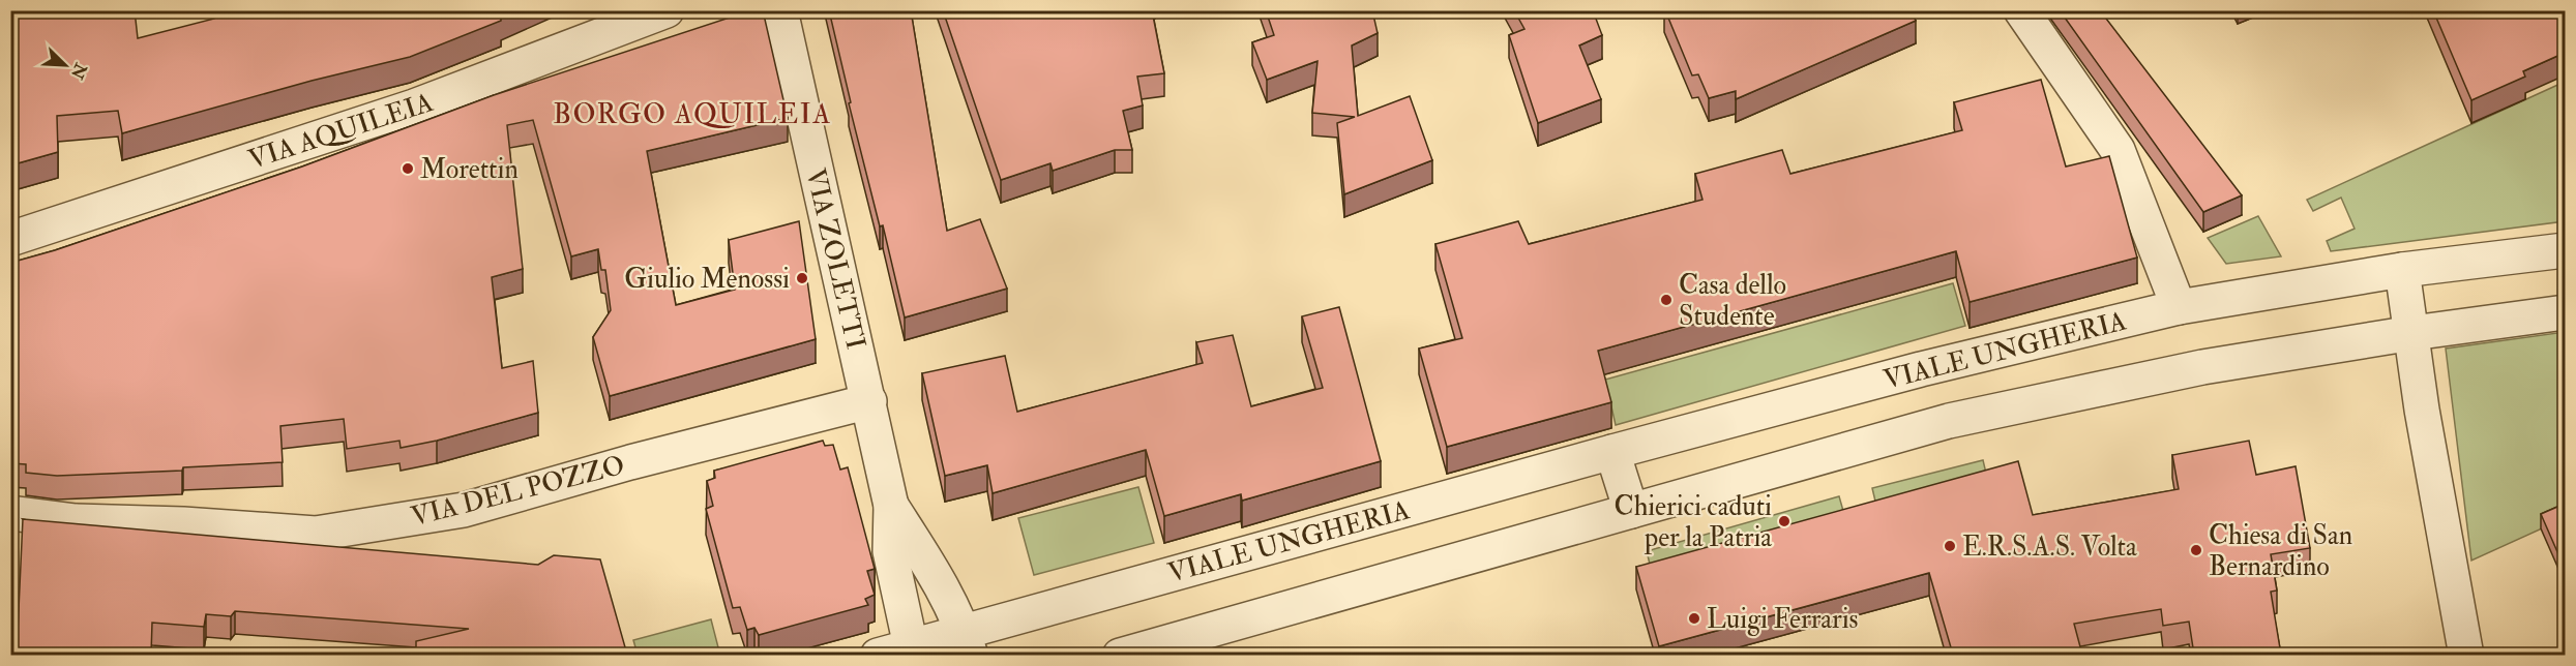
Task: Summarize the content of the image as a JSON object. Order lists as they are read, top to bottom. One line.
{"streets":{"street":["VIA AQUILEIA","VIA ZOLETTI","VIALE UNGHERIA","VIA DEL POZZO"]},"crossings":[["VIA ZOLETTI","VIALE UNGHERIA"],["VIA ZOLETTI","VIA DEL POZZO"]],"districts":["BORGO AQUILEIA"],"places":["Morettin","Giulio Menossi","Casa dello Studente","Chierici caduti per la Patria","E.R.S.A.S. Volta","Chiesa di San Bernardino","Luigi Ferraris"],"north":"bottom right"}
